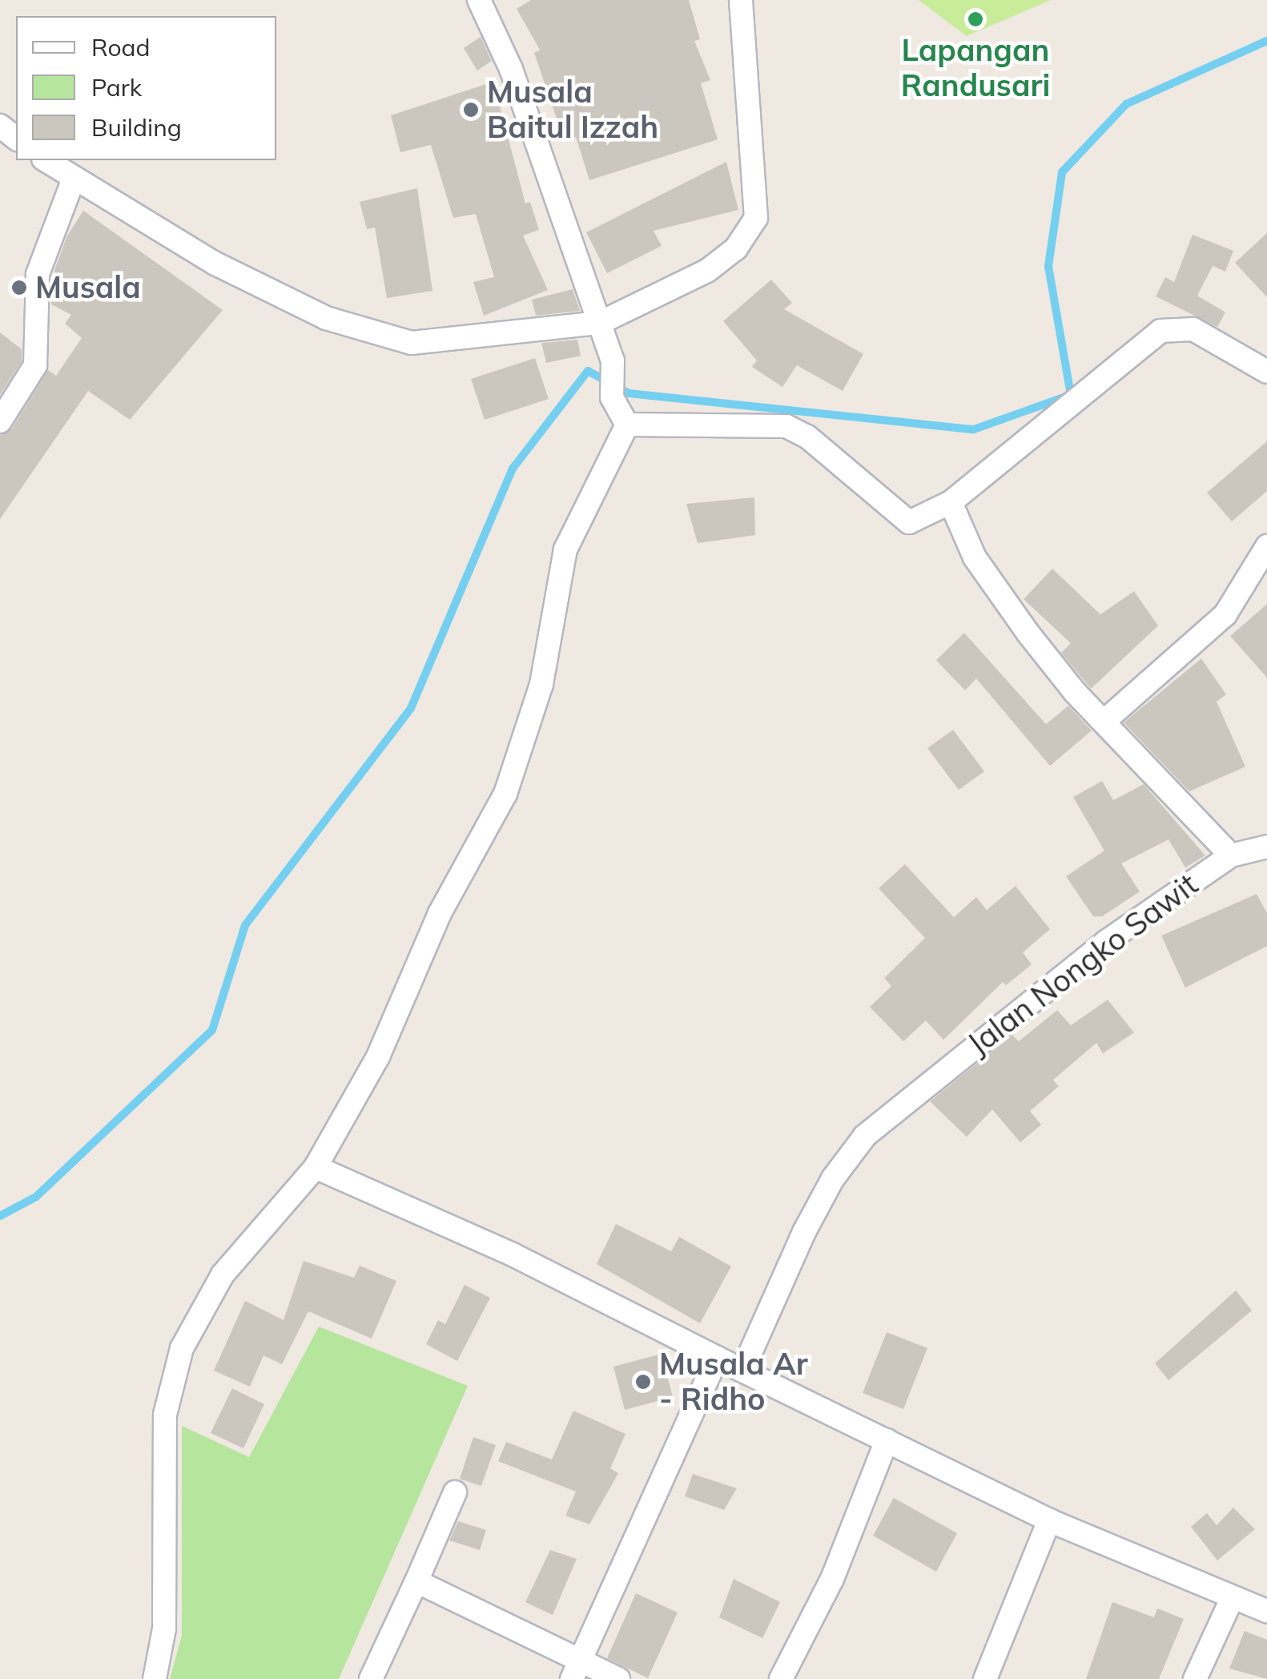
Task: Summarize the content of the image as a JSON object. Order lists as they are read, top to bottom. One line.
{"streets":{"street":["Jalan Nongko Sawit"]},"places":["Lapangan Randusari","Musala Baitul Izzah","Musala","Musala Ar - Ridho"],"legend":["Road","Park","Building"]}
